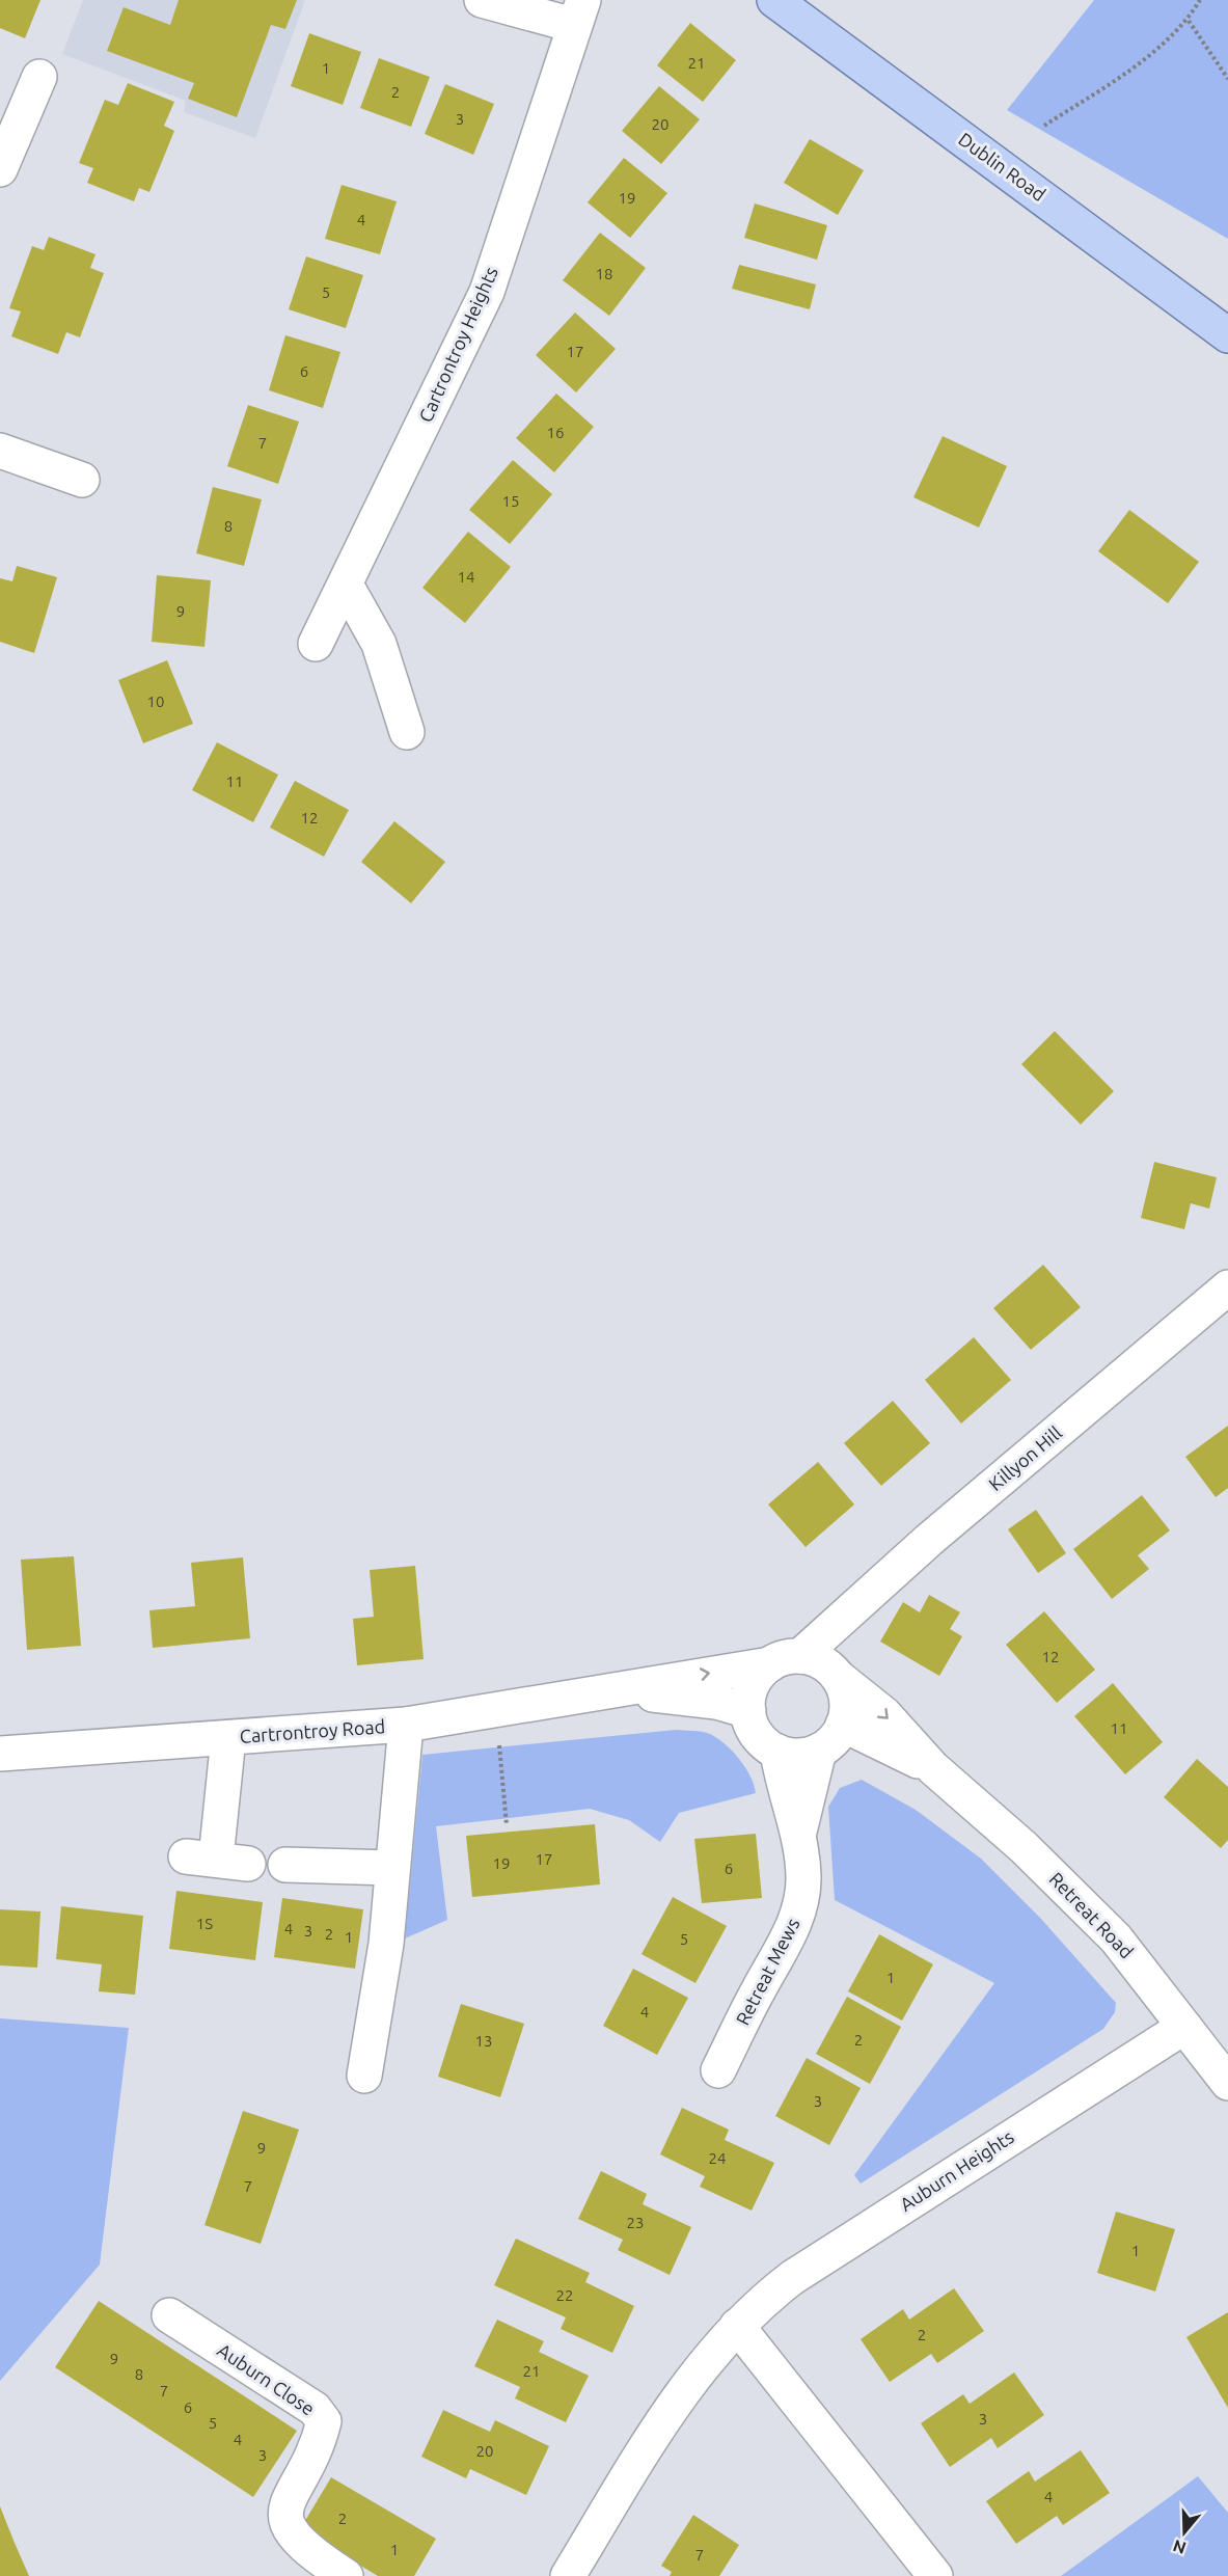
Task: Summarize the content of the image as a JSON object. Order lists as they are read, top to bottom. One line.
{"streets":{"main road":["Dublin Road"],"street":["Cartrontroy Heights","Killyon Hill","Cartrontroy Road","Retreat Road","Retreat Mews","Auburn Heights","Auburn Close"]},"crossings":[["Killyon Hill","Cartrontroy Road"],["Killyon Hill","Retreat Road"],["Killyon Hill","Retreat Mews"],["Cartrontroy Road","Retreat Road"],["Cartrontroy Road","Retreat Mews"],["Retreat Road","Retreat Mews"],["Retreat Road","Auburn Heights"]],"house_numbers":["21","1","2","3","20","19","4","18","5","17","6","16","7","15","8","14","9","10","11","12","12","11","17","19","6","1S","4","3","2","1","5","1","4","2","13","3","9","24","7","23","1","22","2","9","21","8","7","6","3","5","4","20","3","4","2","1","7"],"north":"bottom"}
